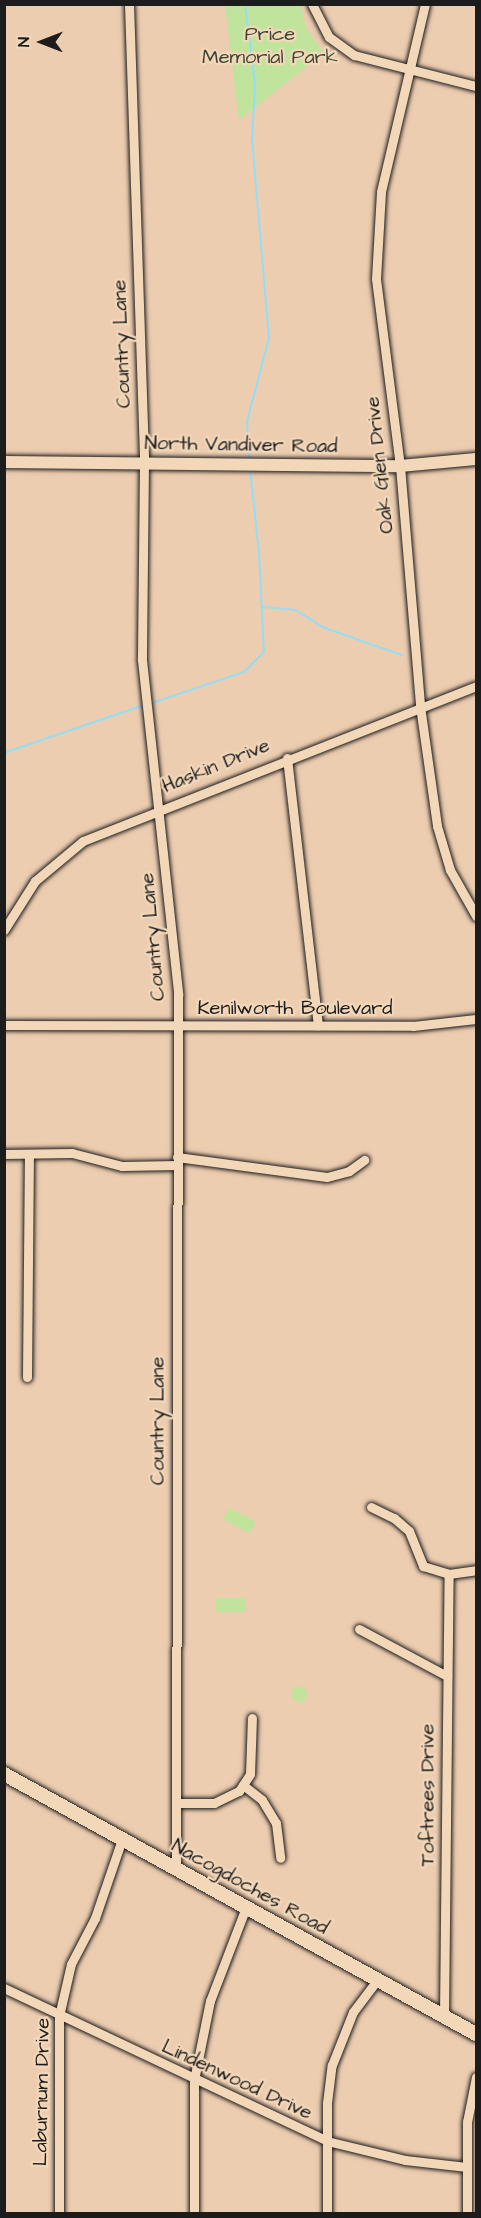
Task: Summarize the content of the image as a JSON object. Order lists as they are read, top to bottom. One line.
{"streets":{"main road":["Nacogdoches Road"],"street":["Country Lane","North Vandiver Road","Oak Glen Drive","Haskin Drive","Kenilworth Boulevard","Toftrees Drive","Lindenwood Drive","Laburnum Drive"]},"crossings":[["Country Lane","North Vandiver Road"],["Country Lane","Haskin Drive"],["Country Lane","Kenilworth Boulevard"],["Country Lane","Nacogdoches Road"],["North Vandiver Road","Oak Glen Drive"],["Oak Glen Drive","Haskin Drive"],["Toftrees Drive","Nacogdoches Road"],["Nacogdoches Road","Laburnum Drive"],["Lindenwood Drive","Laburnum Drive"]],"parks":["Price Memorial Park"],"north":"left"}
